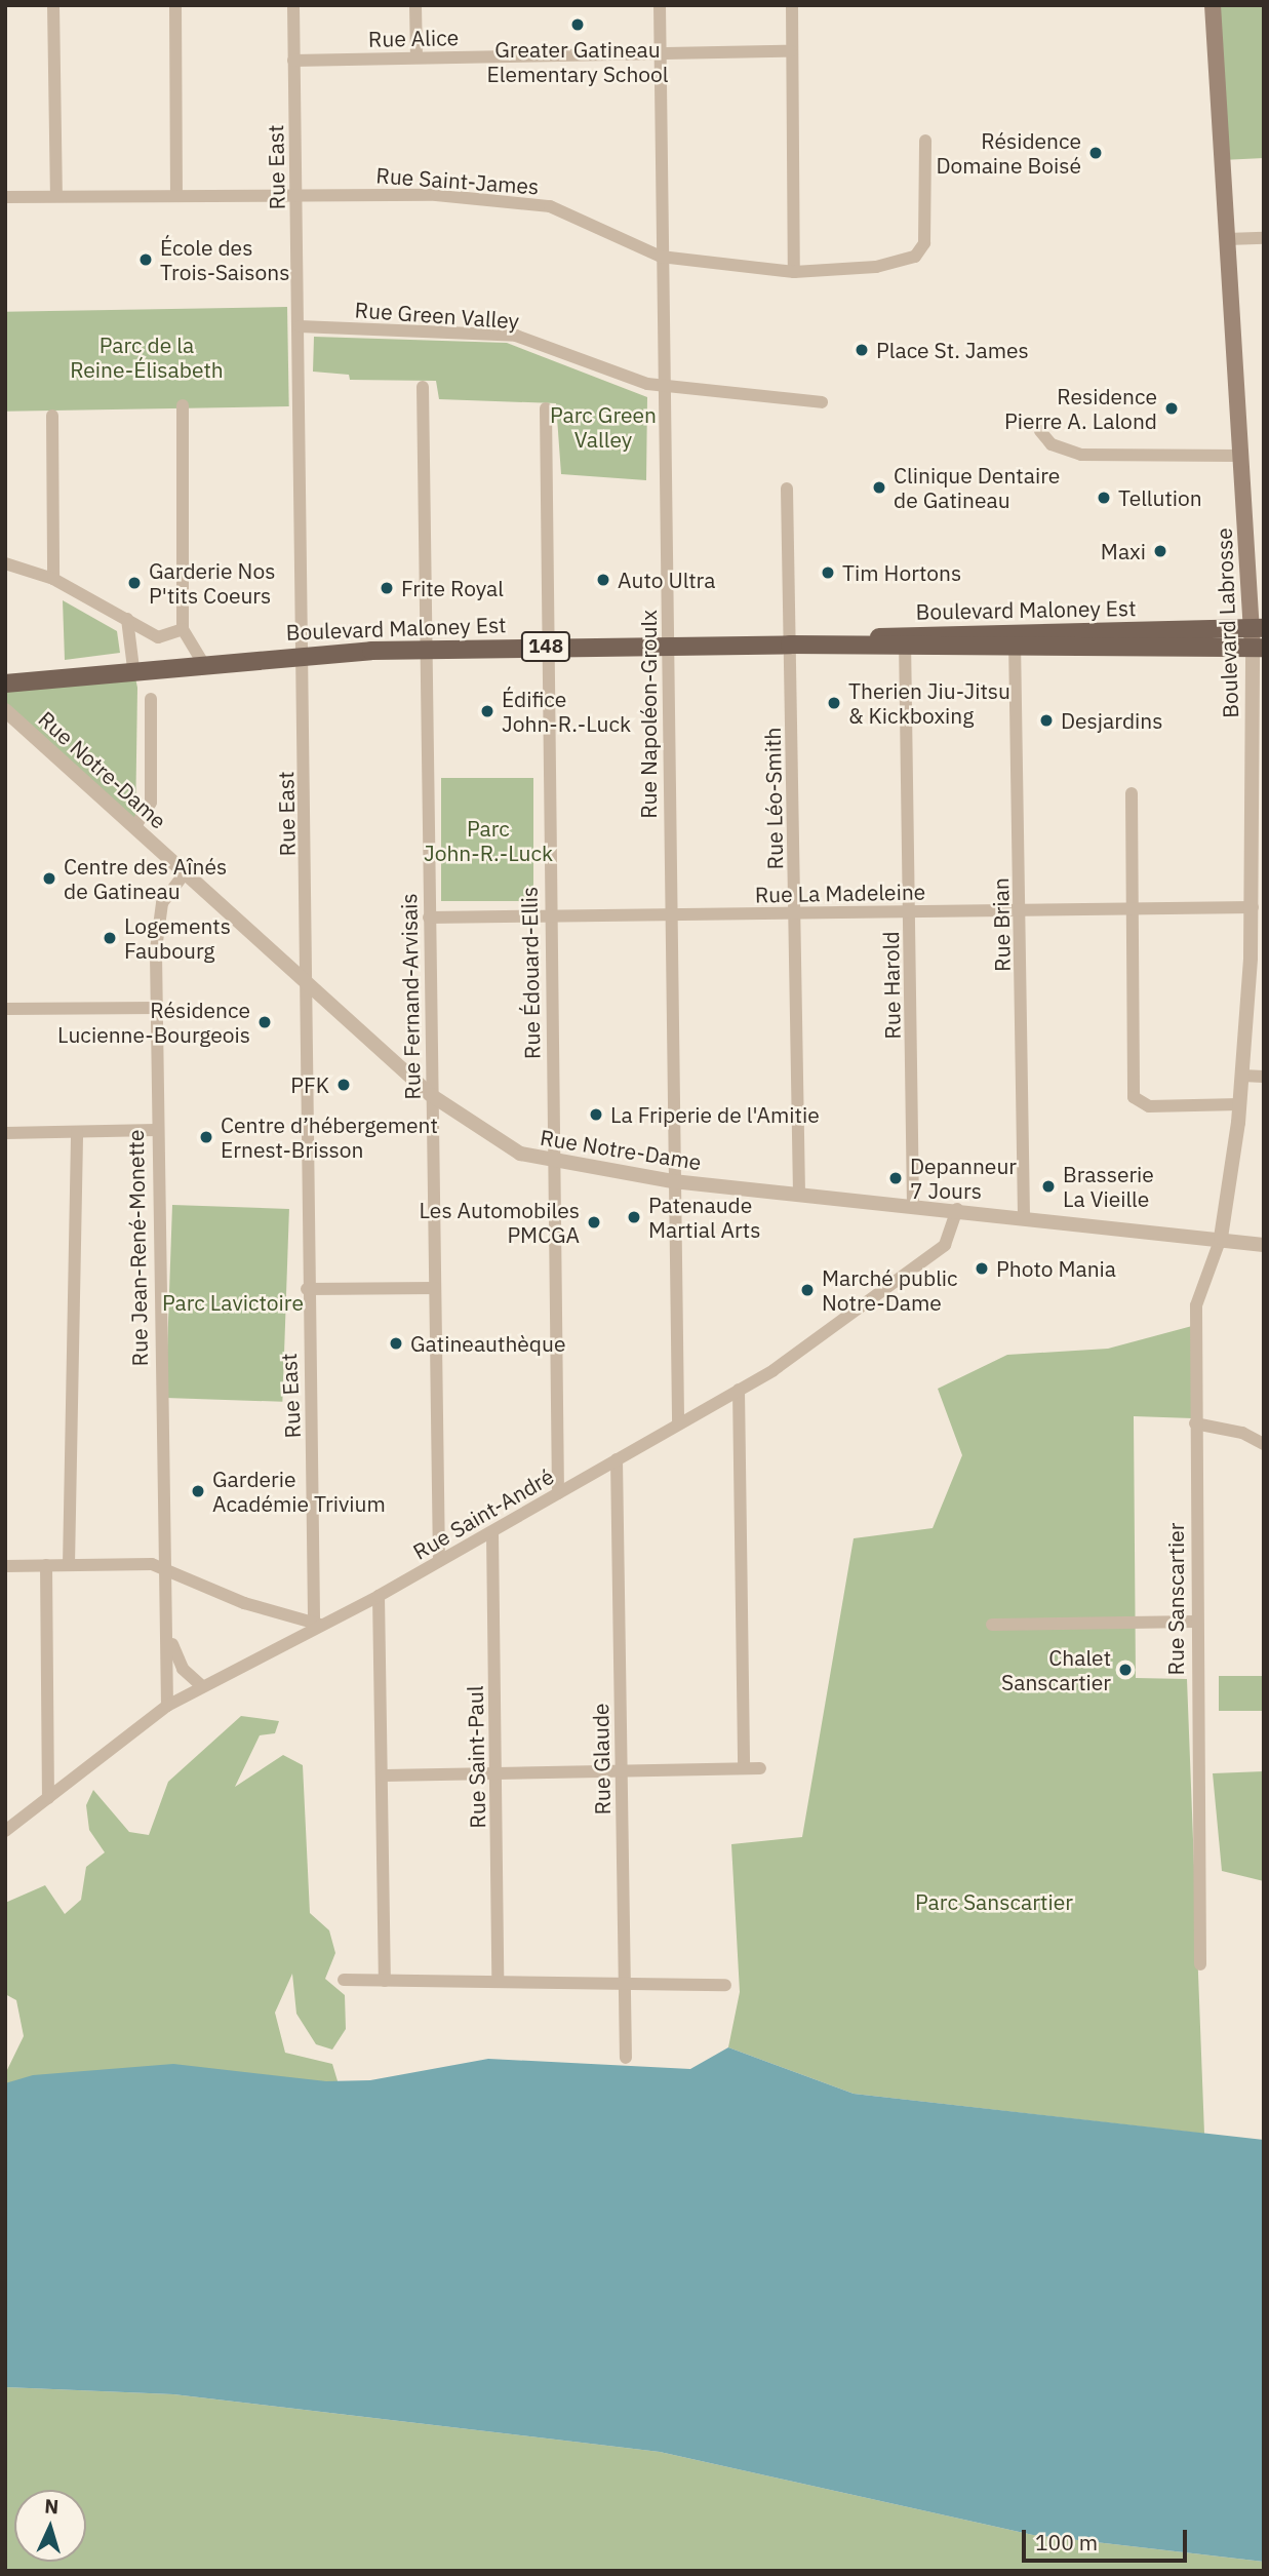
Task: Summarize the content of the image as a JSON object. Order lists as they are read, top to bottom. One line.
{"streets":{"main road":["Boulevard Maloney Est","Boulevard Labrosse","148"],"street":["Rue Alice","Rue East","Rue Saint-James","Rue Green Valley","Rue Napoléon-Groulx","Rue Notre-Dame","Rue Léo-Smith","Rue La Madeleine","Rue Brian","Rue Édouard-Ellis","Rue Harold","Rue Fernand-Arvisais","Rue Jean-René-Monette","Rue Saint-André","Rue Sanscartier","Rue Saint-Paul","Rue Glaude"]},"crossings":[["Rue Alice","Rue East"],["Rue Alice","Rue Napoléon-Groulx"],["Rue East","Rue Saint-James"],["Rue East","Rue Green Valley"],["Rue East","Boulevard Maloney Est"],["Rue East","Rue Notre-Dame"],["Rue East","Rue Saint-André"],["Rue Saint-James","Rue Napoléon-Groulx"],["Rue Green Valley","Rue Napoléon-Groulx"],["Boulevard Maloney Est","Boulevard Labrosse"],["Boulevard Maloney Est","Rue Napoléon-Groulx"],["Boulevard Maloney Est","Rue Léo-Smith"],["Boulevard Maloney Est","Rue Brian"],["Boulevard Maloney Est","Rue Édouard-Ellis"],["Boulevard Maloney Est","Rue Harold"],["Boulevard Maloney Est","Rue Fernand-Arvisais"],["Boulevard Labrosse","Rue Notre-Dame"],["Boulevard Labrosse","Rue La Madeleine"],["Boulevard Labrosse","Rue Sanscartier"],["Rue Napoléon-Groulx","Rue Notre-Dame"],["Rue Napoléon-Groulx","Rue La Madeleine"],["Rue Napoléon-Groulx","Rue Saint-André"],["Rue Notre-Dame","Rue Léo-Smith"],["Rue Notre-Dame","Rue Brian"],["Rue Notre-Dame","Rue Édouard-Ellis"],["Rue Notre-Dame","Rue Harold"],["Rue Notre-Dame","Rue Fernand-Arvisais"],["Rue Notre-Dame","Rue Jean-René-Monette"],["Rue Notre-Dame","Rue Saint-André"],["Rue Notre-Dame","Rue Sanscartier"],["Rue Léo-Smith","Rue La Madeleine"],["Rue La Madeleine","Rue Brian"],["Rue La Madeleine","Rue Édouard-Ellis"],["Rue La Madeleine","Rue Harold"],["Rue La Madeleine","Rue Fernand-Arvisais"],["Rue Édouard-Ellis","Rue Saint-André"],["Rue Fernand-Arvisais","Rue Saint-André"],["Rue Jean-René-Monette","Rue Saint-André"],["Rue Saint-André","Rue Saint-Paul"],["Rue Saint-André","Rue Glaude"]],"parks":["Parc de la Reine-Élisabeth","Parc Green Valley","Parc John-R.-Luck","Parc Lavictoire","Parc Sanscartier"],"places":["Greater Gatineau Elementary School","Résidence Domaine Boisé","École des Trois-Saisons","Place St. James","Residence Pierre A. Lalond","Clinique Dentaire de Gatineau","Tellution","Maxi","Tim Hortons","Auto Ultra","Garderie Nos P'tits Coeurs","Frite Royal","Therien Jiu-Jitsu & Kickboxing","Édifice John-R.-Luck","Desjardins","Centre des Aînés de Gatineau","Logements Faubourg","Résidence Lucienne-Bourgeois","PFK","La Friperie de l'Amitie","Centre d’hébergement Ernest-Brisson","Depanneur 7 Jours","Brasserie La Vieille","Patenaude Martial Arts","Les Automobiles PMCGA","Photo Mania","Marché public Notre-Dame","Gatineauthèque","Garderie Académie Trivium","Chalet Sanscartier"],"scale_bar":"100 m","north":"top"}
